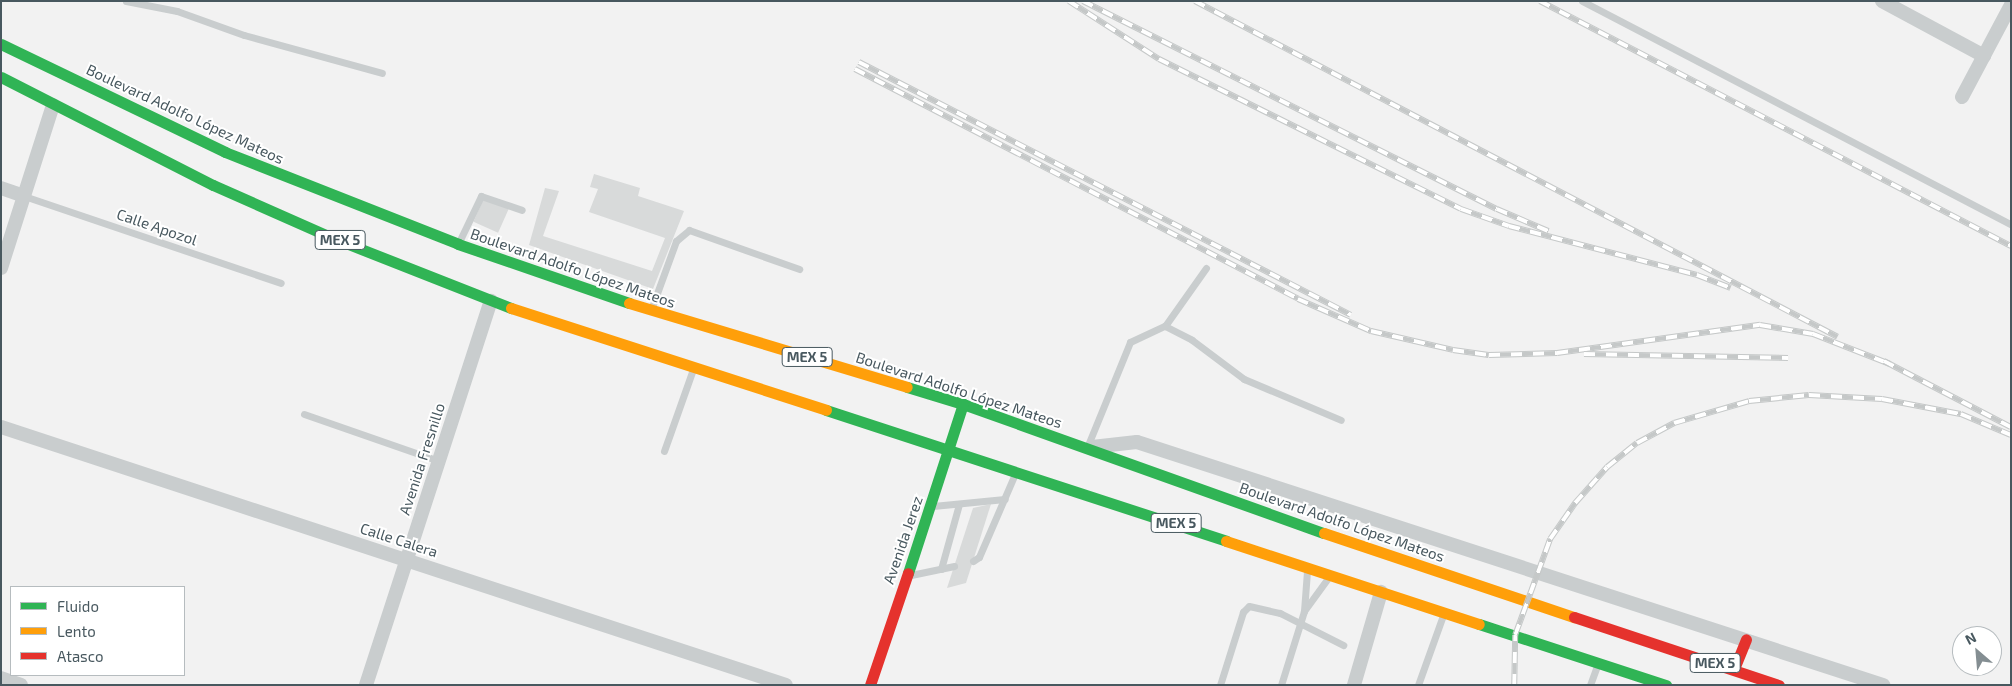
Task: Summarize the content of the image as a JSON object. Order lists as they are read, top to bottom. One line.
{"streets":{"main road":["Boulevard Adolfo López Mateos","MEX 5","Avenida Jerez"],"street":["Avenida Fresnillo","Calle Calera"],"lane":["Calle Apozol"]},"crossings":[["Boulevard Adolfo López Mateos","Avenida Jerez"],["MEX 5","Avenida Fresnillo"],["MEX 5","Avenida Jerez"],["Avenida Fresnillo","Calle Calera"]],"legend":["Fluido","Lento","Atasco"],"north":"top left"}
